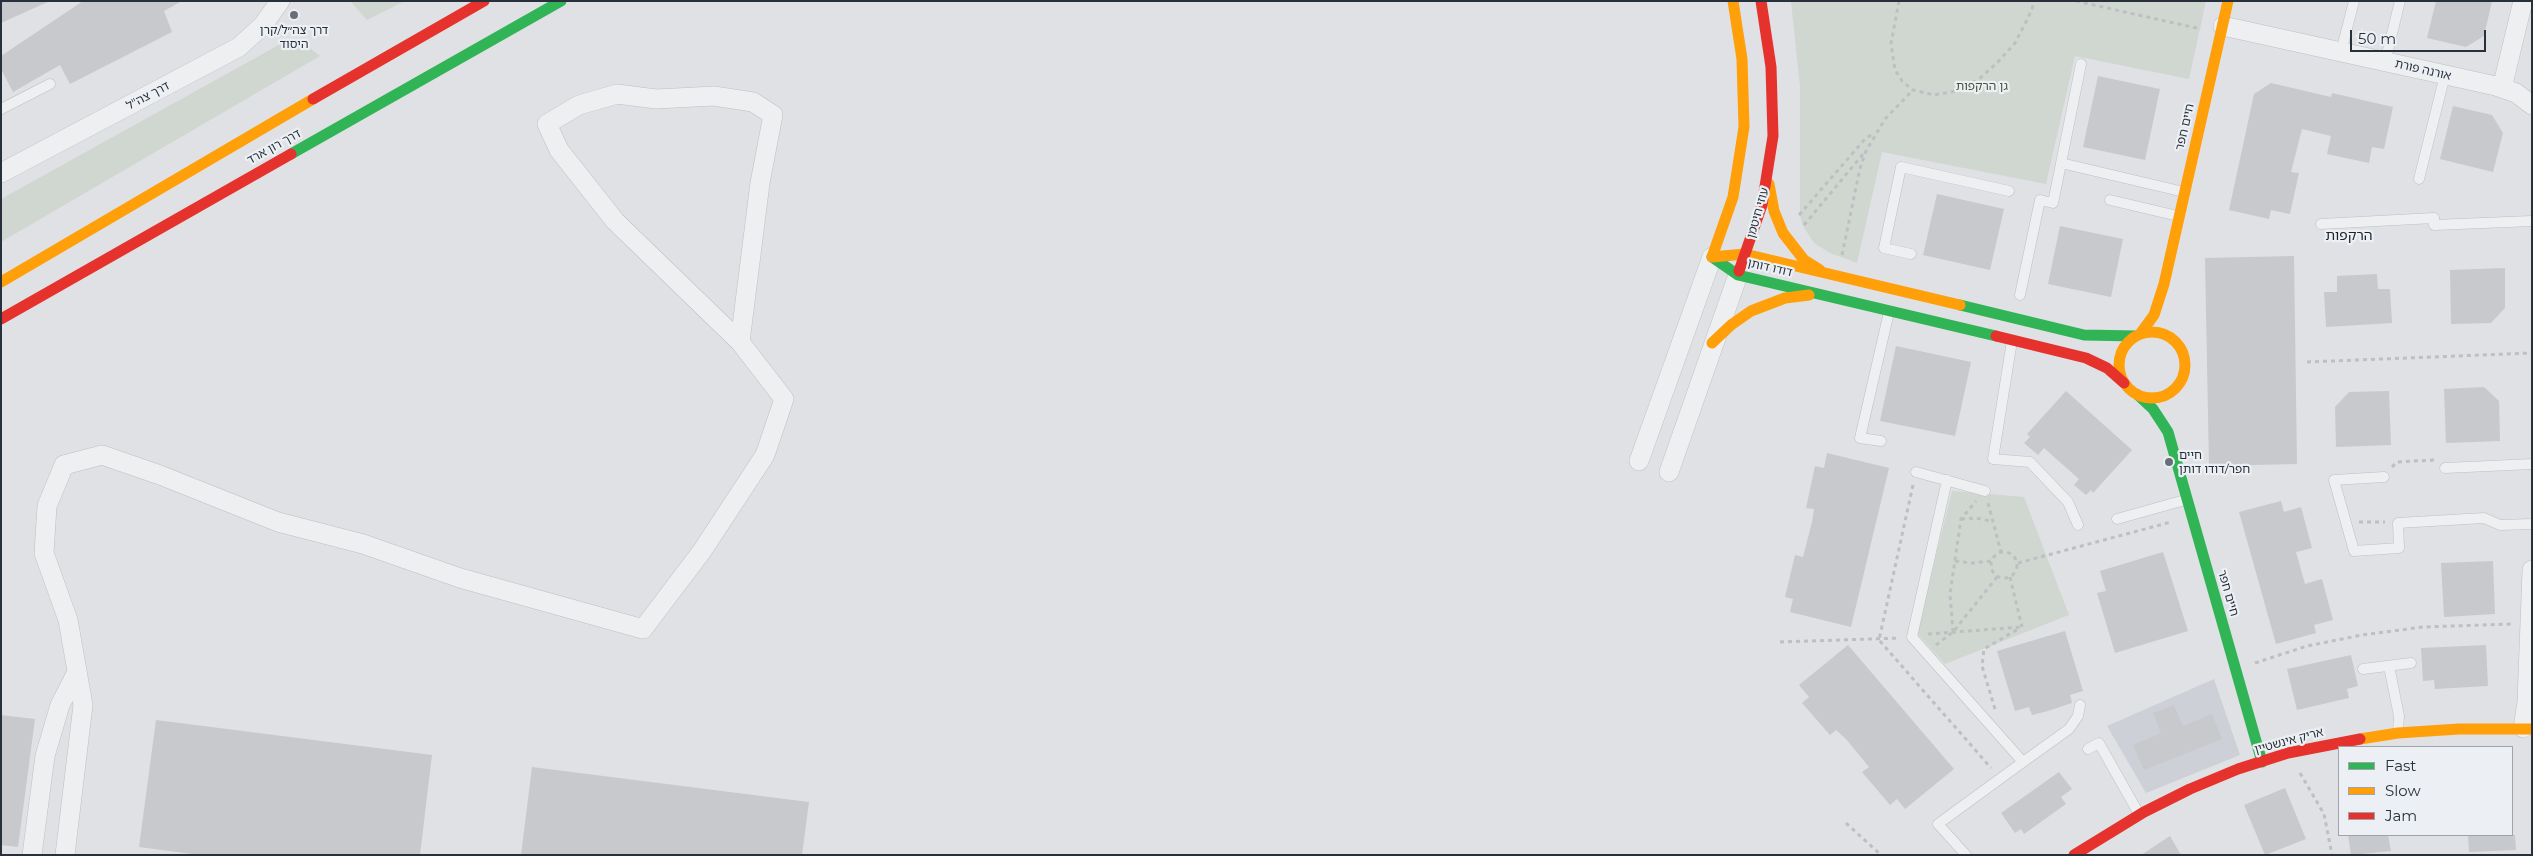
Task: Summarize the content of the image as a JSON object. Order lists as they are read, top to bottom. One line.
{"streets":{"street":["אורנה פורת","דרך צה\"ל","חיים חפר","דרך רון ארד","עוזי חיטמן","דודו דותן","אריק אינשטיין"]},"crossings":[["אורנה פורת","חיים חפר"],["חיים חפר","דודו דותן"],["חיים חפר","אריק אינשטיין"],["עוזי חיטמן","דודו דותן"]],"districts":["הרקפות"],"parks":["גן הרקפות"],"places":["דרך צה״ל/קרן היסוד","חיים חפר/דודו דותן"],"legend":["Fast","Slow","Jam"],"scale_bar":"50 m"}
